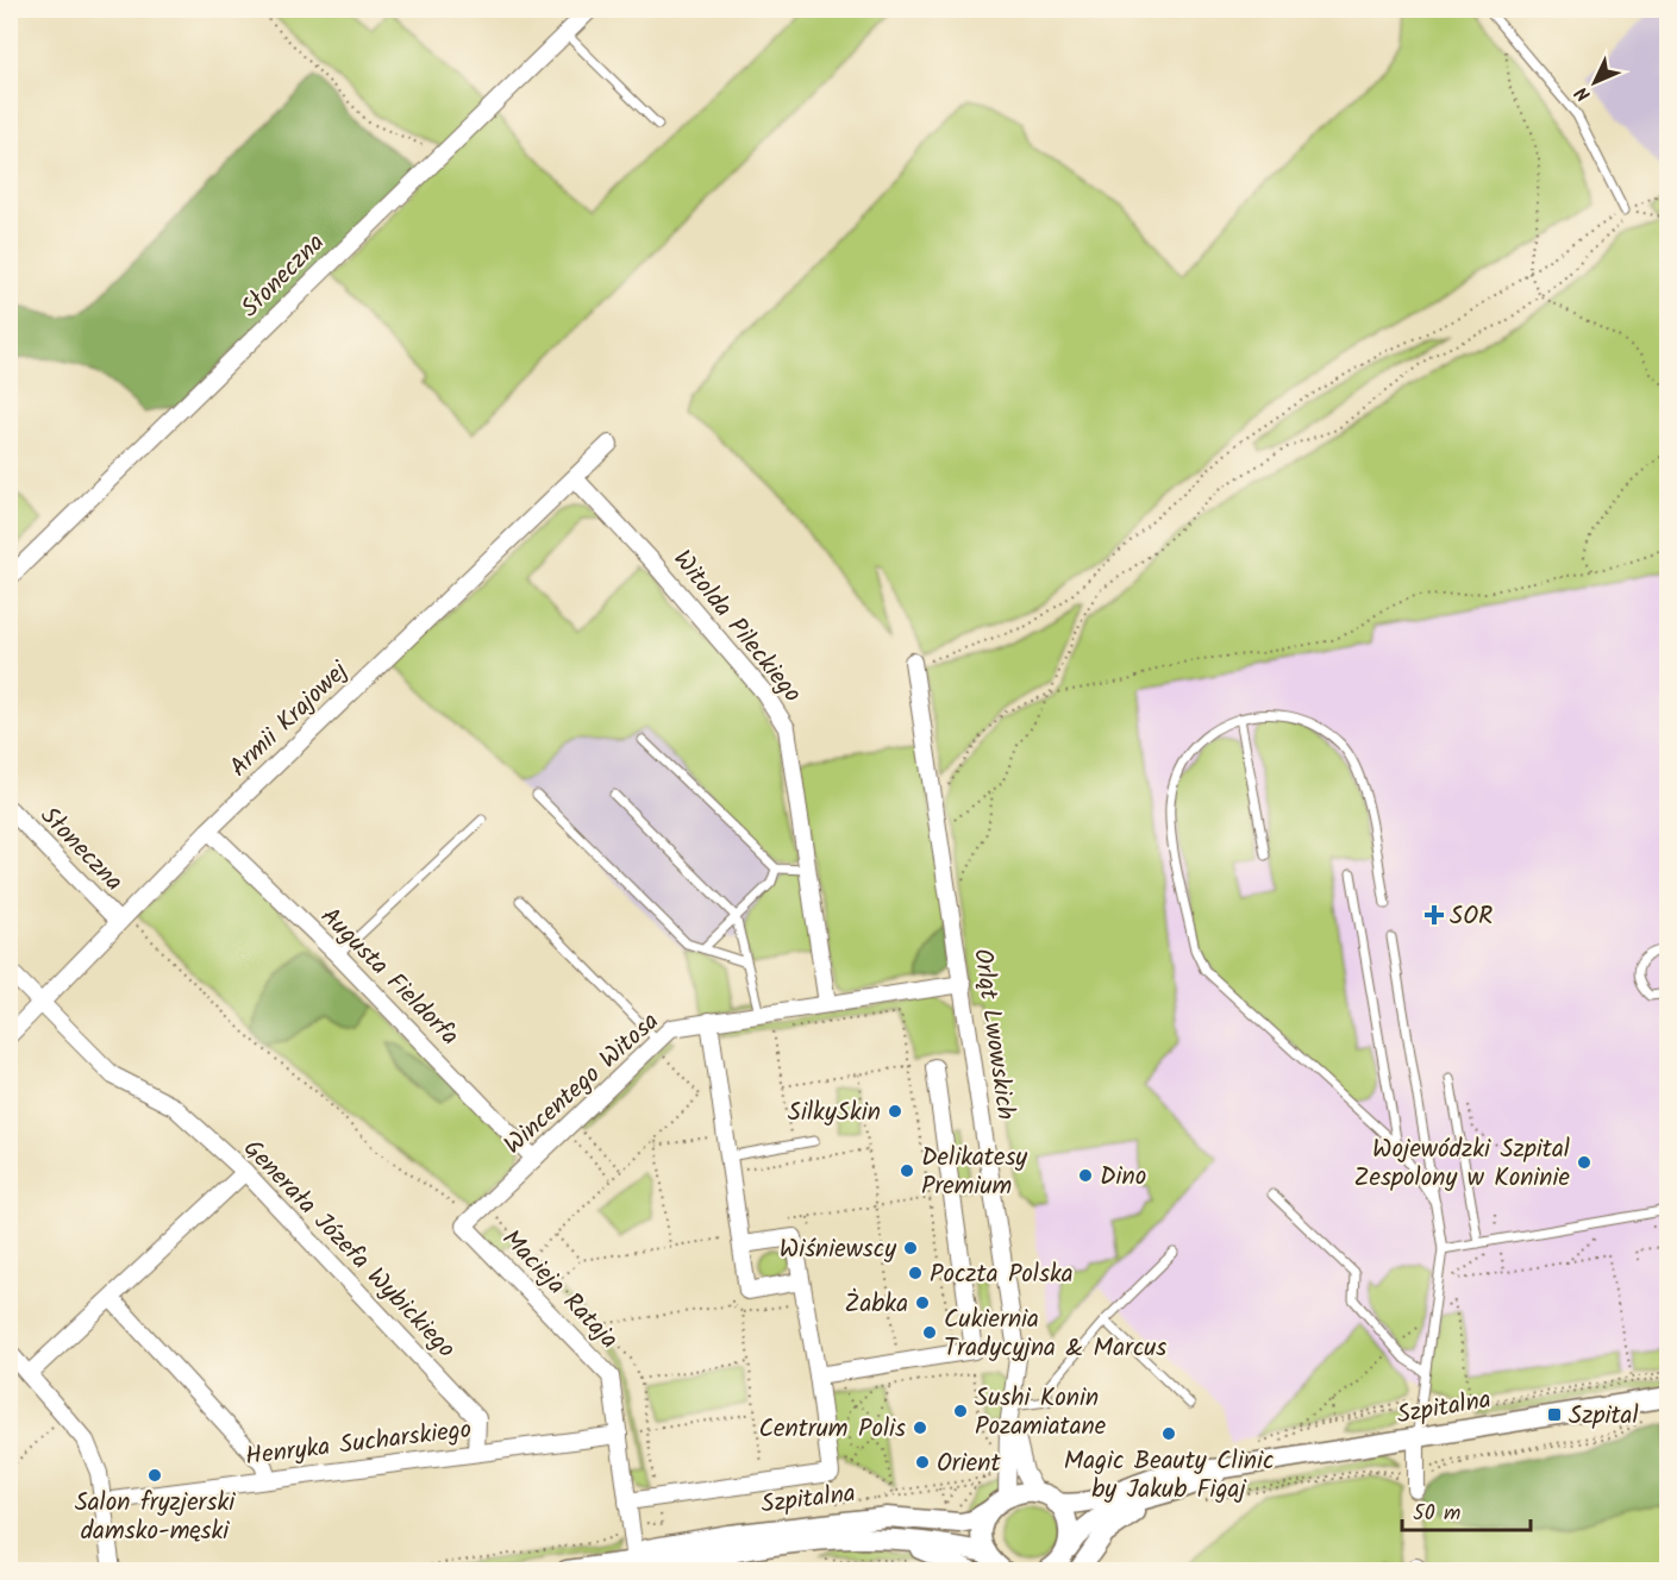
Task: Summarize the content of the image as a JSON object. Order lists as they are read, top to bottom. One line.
{"streets":{"street":["Słoneczna","Witolda Pileckiego","Armii Krajowej","Augusta Fieldorfa","Orląt Lwowskich","Wincentego Witosa","Generała Józefa Wybickiego","Macieja Rataja","Szpitalna","Henryka Sucharskiego"]},"crossings":[["Słoneczna","Armii Krajowej"],["Witolda Pileckiego","Armii Krajowej"],["Witolda Pileckiego","Wincentego Witosa"],["Armii Krajowej","Augusta Fieldorfa"],["Armii Krajowej","Generała Józefa Wybickiego"],["Augusta Fieldorfa","Wincentego Witosa"],["Orląt Lwowskich","Wincentego Witosa"],["Orląt Lwowskich","Szpitalna"],["Wincentego Witosa","Macieja Rataja"],["Generała Józefa Wybickiego","Henryka Sucharskiego"],["Macieja Rataja","Szpitalna"],["Macieja Rataja","Henryka Sucharskiego"]],"places":{"health":["SOR"],"other":["SilkySkin","Wojewódzki Szpital Zespolony w Koninie","Delikatesy Premium","Dino","Wiśniewscy","Poczta Polska","Żabka","Cukiernia Tradycyjna & Marcus","Sushi Konin Pozamiatane","Centrum Polis","Magic Beauty Clinic by Jakub Figaj","Orient","Salon fryzjerski damsko-męski"],"transit":["Szpital"]},"scale_bar":"50 m","north":"bottom left"}
